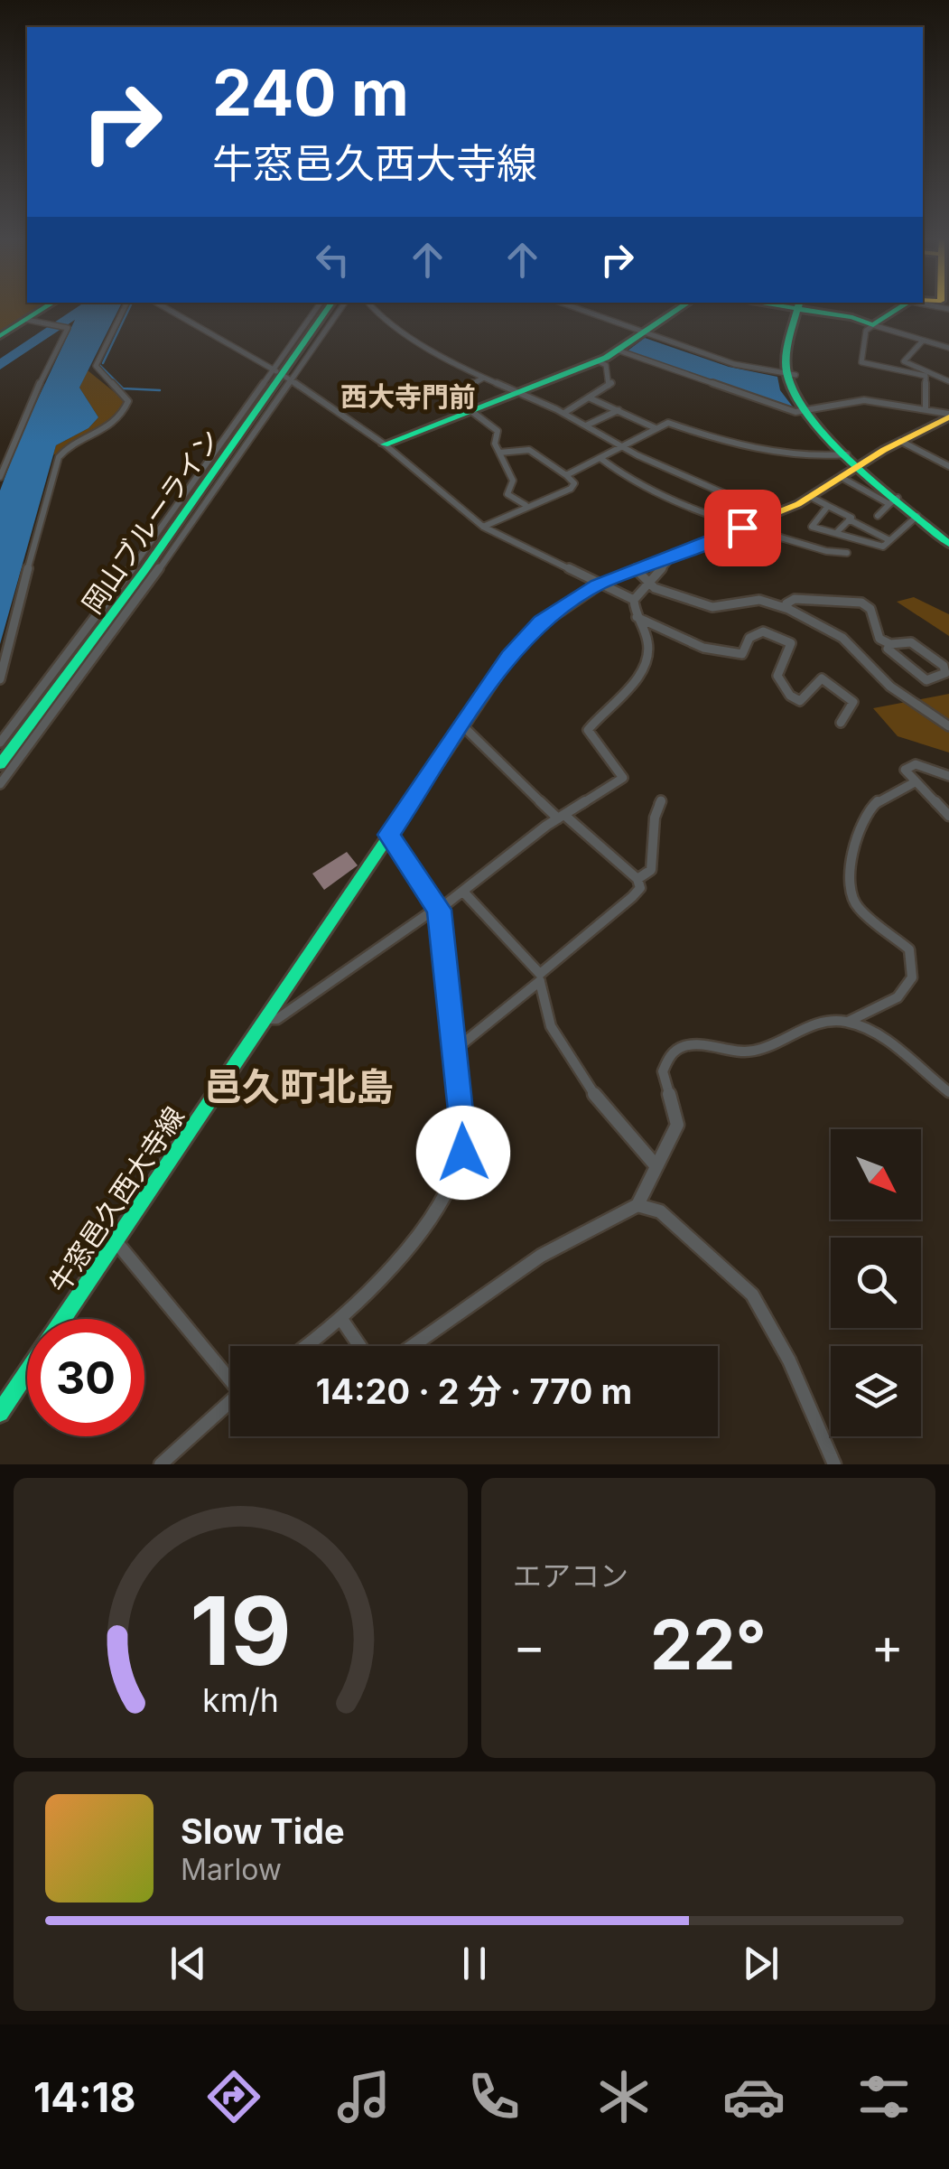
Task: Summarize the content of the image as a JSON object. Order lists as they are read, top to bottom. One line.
{"streets":{"main road":["岡山ブルーライン","牛窓邑久西大寺線"]},"districts":["西大寺門前","邑久町北島"],"north":"bottom right","page":{"turn":["240 m","牛窓邑久西大寺線"],"limit":"30","trip":"14:20 · 2 分 · 770 m","tile":"エアコン","heat":["−","22°","+"],"song":["Slow Tide","Marlow"],"tabs":"14:18","gauge":["19","km/h"]}}
